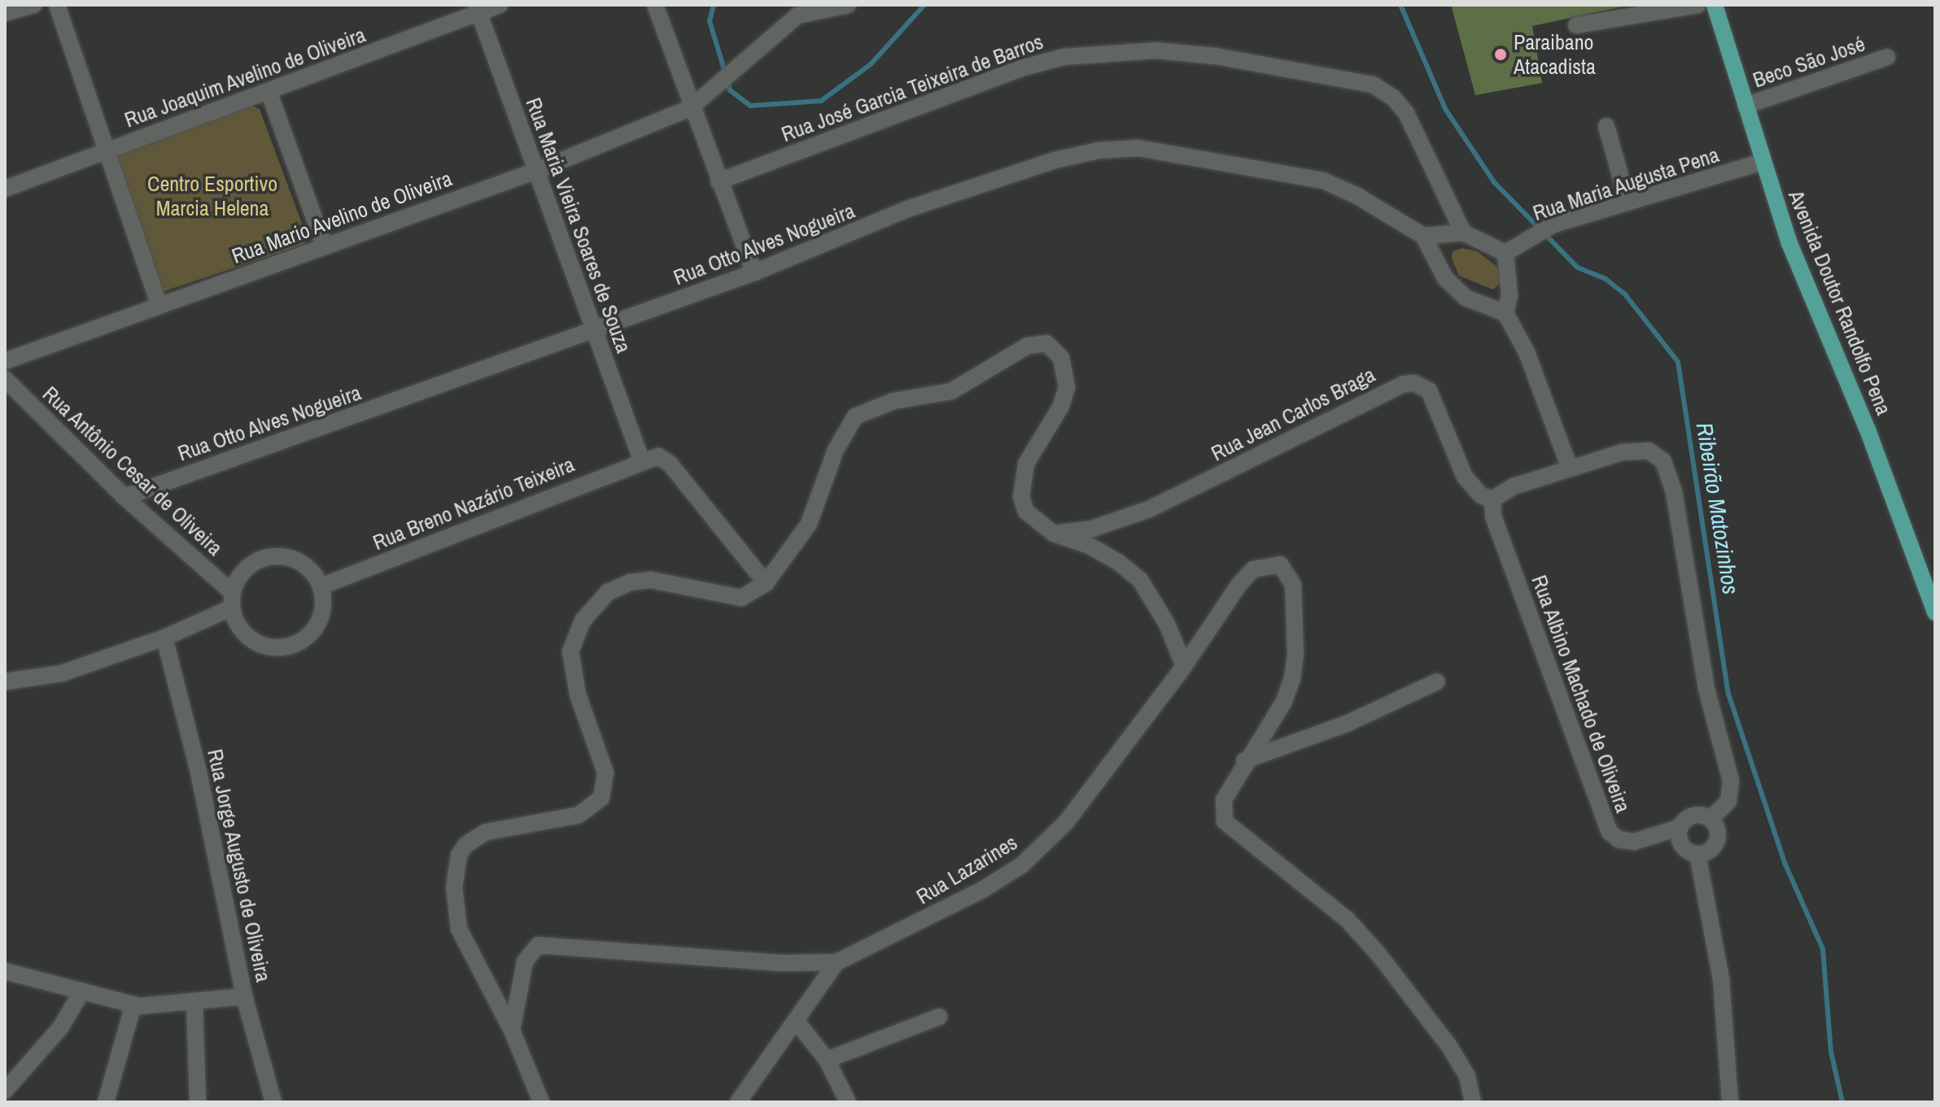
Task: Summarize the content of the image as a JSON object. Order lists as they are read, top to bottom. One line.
{"streets":{"main road":["Avenida Doutor Randolfo Pena"],"street":["Beco São José","Rua Joaquim Avelino de Oliveira","Rua José Garcia Teixeira de Barros","Rua Maria Augusta Pena","Rua Mario Avelino de Oliveira","Rua Maria Vieira Soares de Souza","Rua Otto Alves Nogueira","Rua Jean Carlos Braga","Rua Antônio Cesar de Oliveira","Rua Breno Nazário Teixeira","Rua Albino Machado de Oliveira","Rua Jorge Augusto de Oliveira","Rua Lazarines"]},"crossings":[["Beco São José","Avenida Doutor Randolfo Pena"],["Rua Joaquim Avelino de Oliveira","Rua Maria Vieira Soares de Souza"],["Rua Maria Augusta Pena","Avenida Doutor Randolfo Pena"],["Rua Mario Avelino de Oliveira","Rua Maria Vieira Soares de Souza"],["Rua Maria Vieira Soares de Souza","Rua Otto Alves Nogueira"],["Rua Maria Vieira Soares de Souza","Rua Breno Nazário Teixeira"],["Rua Otto Alves Nogueira","Rua Antônio Cesar de Oliveira"],["Rua Jean Carlos Braga","Rua Albino Machado de Oliveira"],["Rua Antônio Cesar de Oliveira","Rua Breno Nazário Teixeira"]],"water":["Ribeirão Matozinhos"],"parks":["Centro Esportivo Marcia Helena"],"places":["Paraibano Atacadista"]}
